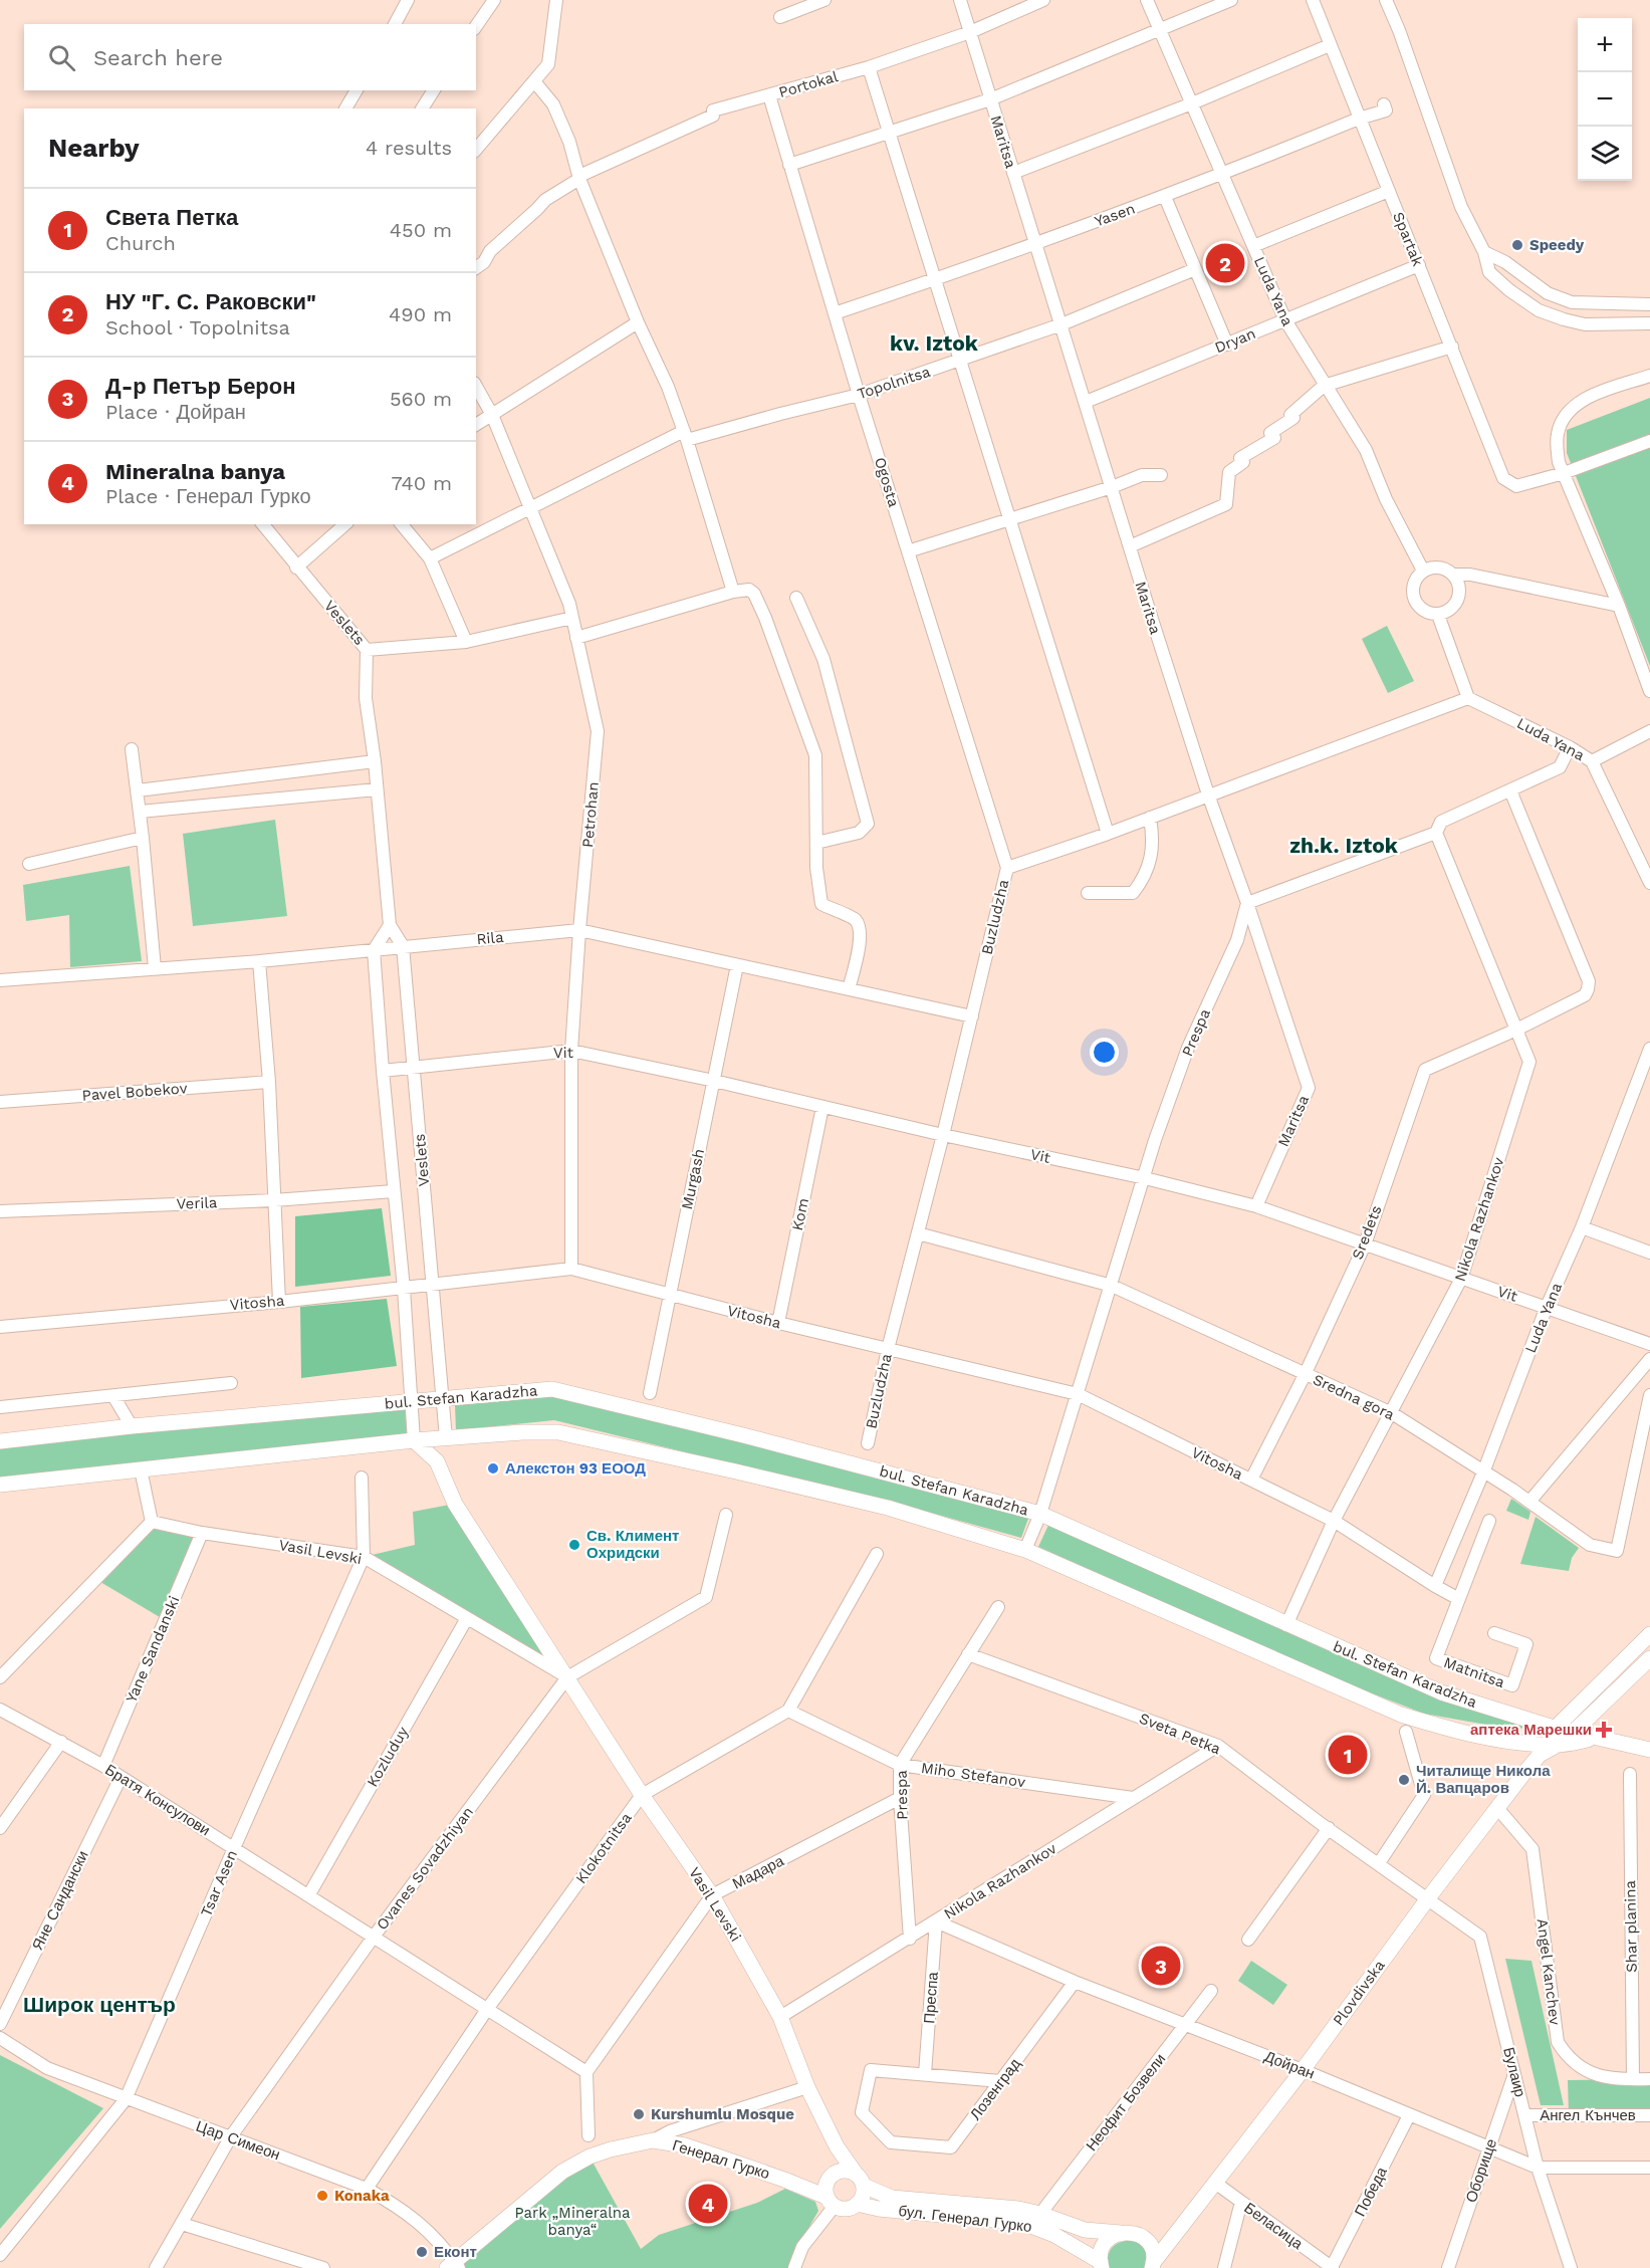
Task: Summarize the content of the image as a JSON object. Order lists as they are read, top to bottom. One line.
{"streets":{"street":["Portokal","Maritsa","Yasen","Spartak","Luda Yana","Dryan","Topolnitsa","Ogosta","Veslets","Petrohan","Buzludzha","Rila","Prespa","Vit","Pavel Bobekov","Murgash","Verila","Kom","Nikola Razhankov","Sredets","Vitosha","bul. Stefan Karadzha","Sredna gora","Vasil Levski","Yane Sandanski","Matnitsa","Sveta Petka","Kozluduy","Miho Stefanov","Братя Консулови","Klokotnitsa","Ovanes Sovadzhiyan","Мадара","Tsar Asen","Яне Сандански","Shar planina","Angel Kanchev","Plovdivska","Преспа","Дойран","Булаир","Лозенград","Неофит Бозвели","Ангел Кънчев","Цар Симеон","Генерал Гурко","Оборище","Победа","бул. Генерал Гурко","Беласица"]},"crossings":[["Portokal","Maritsa"],["Portokal","Ogosta"],["Maritsa","Yasen"],["Maritsa","Dryan"],["Maritsa","Topolnitsa"],["Maritsa","Buzludzha"],["Maritsa","Prespa"],["Maritsa","Vit"],["Yasen","Spartak"],["Yasen","Luda Yana"],["Yasen","Ogosta"],["Spartak","Dryan"],["Luda Yana","Dryan"],["Luda Yana","Buzludzha"],["Luda Yana","Vit"],["Luda Yana","Vitosha"],["Luda Yana","Sredna gora"],["Topolnitsa","Ogosta"],["Topolnitsa","Petrohan"],["Ogosta","Buzludzha"],["Veslets","Rila"],["Veslets","Vit"],["Veslets","Verila"],["Veslets","Vitosha"],["Veslets","bul. Stefan Karadzha"],["Petrohan","Rila"],["Petrohan","Vit"],["Petrohan","Vitosha"],["Buzludzha","Rila"],["Buzludzha","Vit"],["Buzludzha","Vitosha"],["Buzludzha","Sredna gora"],["Rila","Murgash"],["Prespa","Vit"],["Prespa","Nikola Razhankov"],["Prespa","Vitosha"],["Prespa","bul. Stefan Karadzha"],["Prespa","Sredna gora"],["Prespa","Sveta Petka"],["Prespa","Miho Stefanov"],["Prespa","Мадара"],["Vit","Murgash"],["Vit","Kom"],["Vit","Nikola Razhankov"],["Vit","Sredets"],["Murgash","Vitosha"],["Kom","Vitosha"],["Nikola Razhankov","Sredets"],["Nikola Razhankov","Vitosha"],["Nikola Razhankov","bul. Stefan Karadzha"],["Nikola Razhankov","Sredna gora"],["Nikola Razhankov","Vasil Levski"],["Nikola Razhankov","Sveta Petka"],["Nikola Razhankov","Miho Stefanov"],["Nikola Razhankov","Преспа"],["Nikola Razhankov","Дойран"],["Sredets","Vitosha"],["Sredets","Sredna gora"],["Vitosha","Matnitsa"],["bul. Stefan Karadzha","Plovdivska"],["Vasil Levski","Yane Sandanski"],["Vasil Levski","Kozluduy"],["Vasil Levski","Klokotnitsa"],["Vasil Levski","Ovanes Sovadzhiyan"],["Vasil Levski","Мадара"],["Vasil Levski","Tsar Asen"],["Vasil Levski","Генерал Гурко"],["Vasil Levski","бул. Генерал Гурко"],["Yane Sandanski","Братя Консулови"],["Sveta Petka","Plovdivska"],["Sveta Petka","Булаир"],["Kozluduy","Братя Консулови"],["Miho Stefanov","Klokotnitsa"],["Братя Консулови","Klokotnitsa"],["Братя Консулови","Ovanes Sovadzhiyan"],["Братя Консулови","Мадара"],["Братя Консулови","Tsar Asen"],["Братя Консулови","Яне Сандански"],["Klokotnitsa","Цар Симеон"],["Ovanes Sovadzhiyan","Цар Симеон"],["Tsar Asen","Цар Симеон"],["Shar planina","Angel Kanchev"],["Angel Kanchev","Plovdivska"],["Plovdivska","Дойран"],["Plovdivska","Булаир"],["Plovdivska","Беласица"],["Преспа","Дойран"],["Преспа","Лозенград"],["Дойран","Булаир"],["Дойран","Лозенград"],["Дойран","Неофит Бозвели"],["Дойран","Оборище"],["Дойран","Победа"],["Булаир","Ангел Кънчев"],["Булаир","Оборище"],["Цар Симеон","Генерал Гурко"],["Генерал Гурко","бул. Генерал Гурко"],["Победа","Беласица"]],"districts":["kv. Iztok","zh.k. Iztok","Широк център"],"parks":["Park „Mineralna banya“"],"places":{"other":["Speedy","Алекстон 93 ЕООД","Св. Климент Охридски","Читалище Никола Й. Вапцаров","Kurshumlu Mosque","Konaka","Еконт"],"health":["аптека Марешки"]},"page":{"map_buttons":["+","−"],"search":"Search here","heading":["Nearby","4 results"],"list":[{"mark":"1","name":"Света Петка","note":"Church","value":"450 m"},{"mark":"2","name":"НУ \"Г. С. Раковски\"","note":"School · Topolnitsa","value":"490 m"},{"mark":"3","name":"Д-р Петър Берон","note":"Place · Дойран","value":"560 m"},{"mark":"4","name":"Mineralna banya","note":"Place · Генерал Гурко","value":"740 m"}],"pins":["2","1","3","4"]}}
